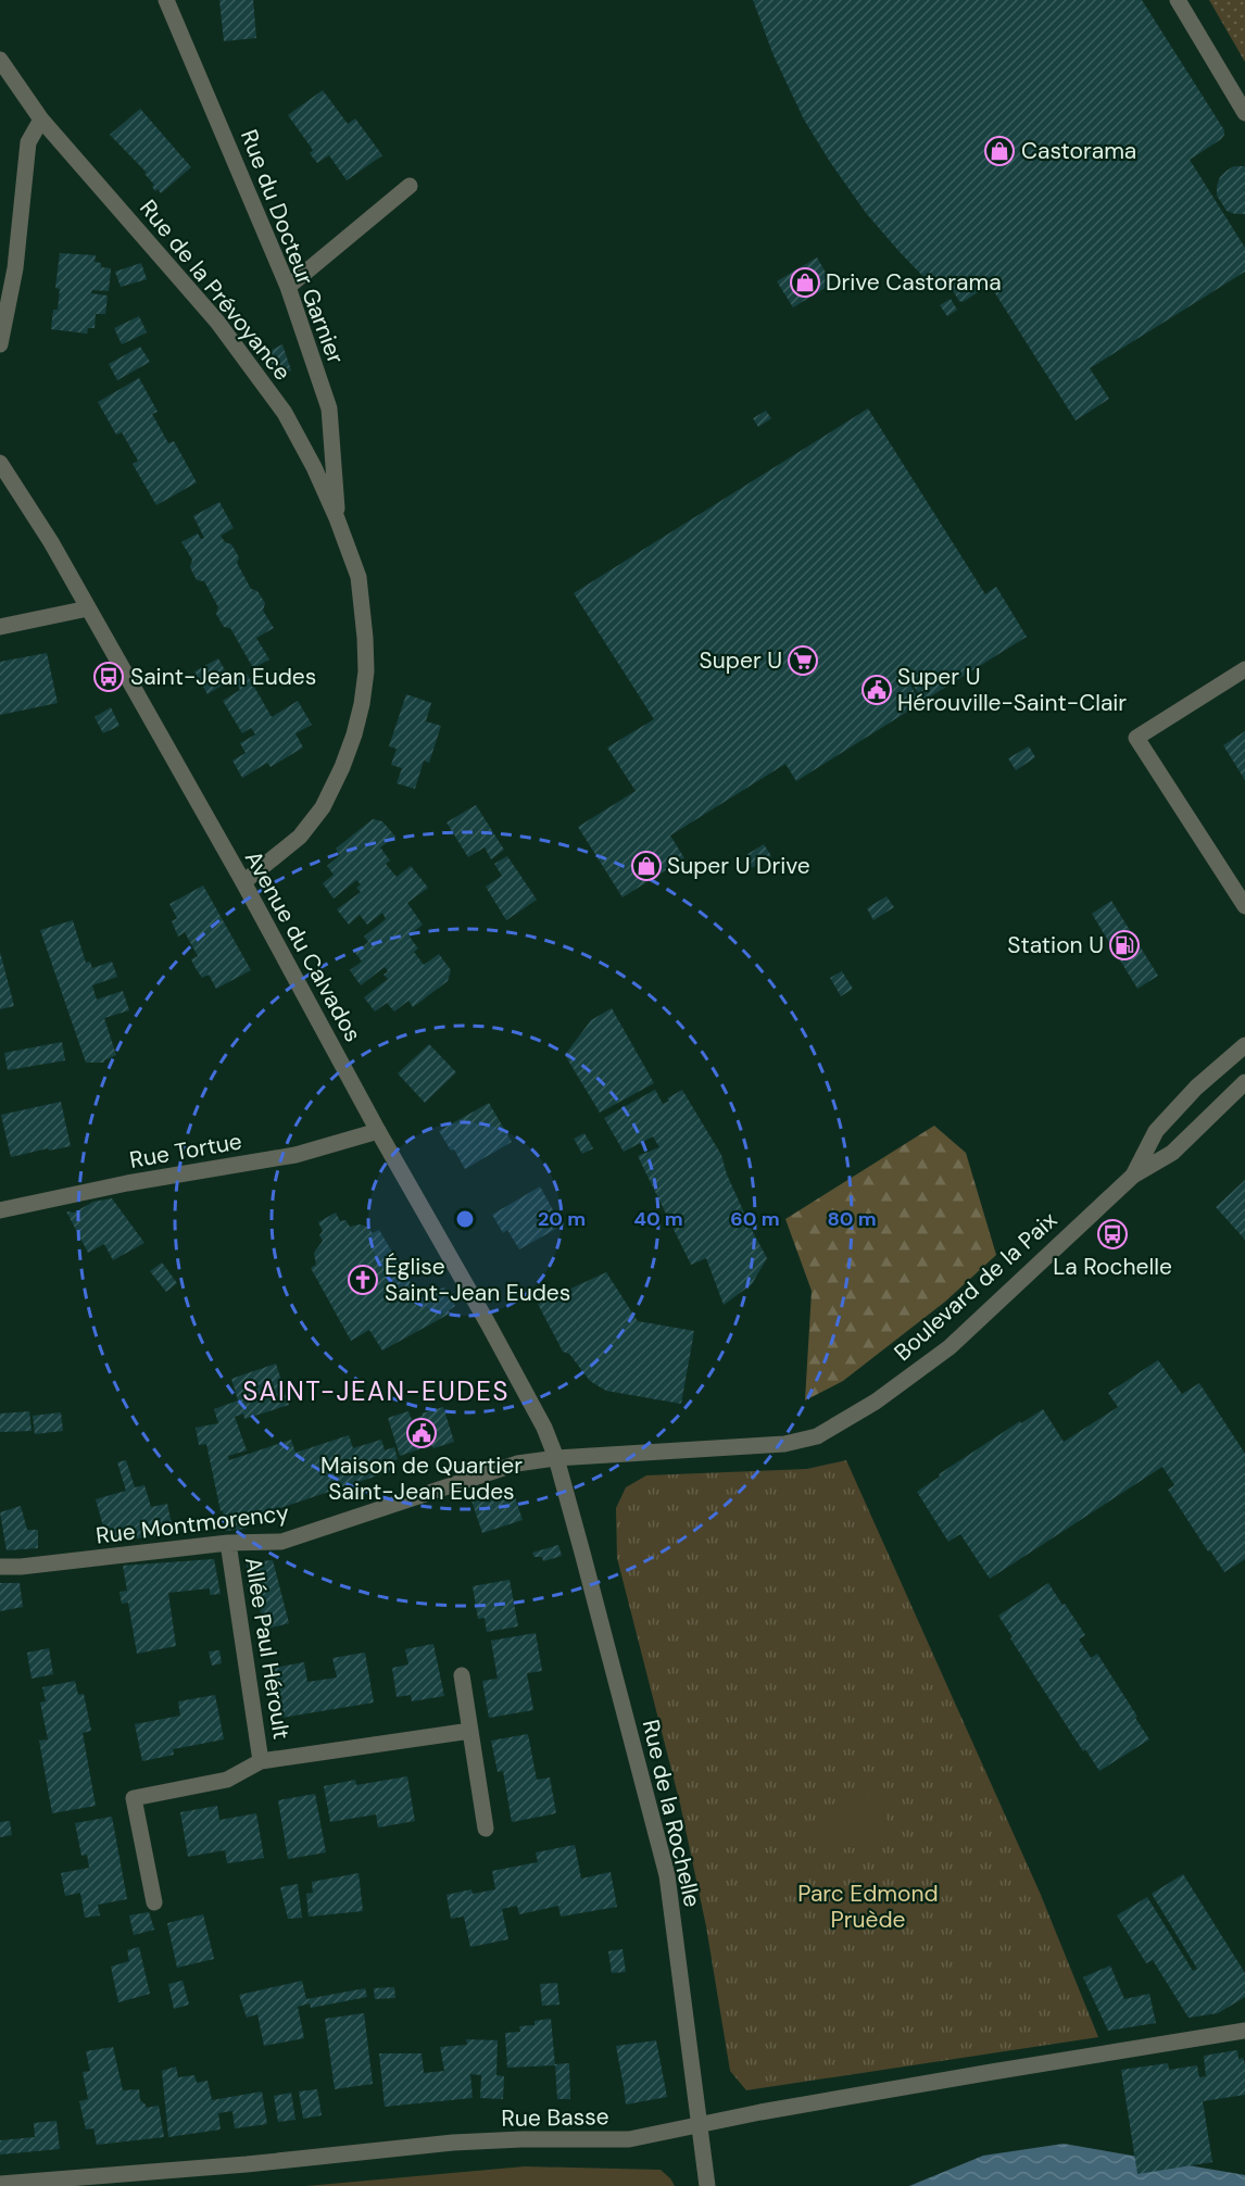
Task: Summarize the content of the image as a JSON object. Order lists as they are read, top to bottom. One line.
{"streets":{"street":["Rue du Docteur Garnier","Rue de la Prévoyance","Avenue du Calvados","Rue Tortue","Boulevard de la Paix","Rue Montmorency","Allée Paul Héroult","Rue de la Rochelle","Rue Basse"]},"crossings":[["Rue du Docteur Garnier","Rue de la Prévoyance"],["Rue de la Prévoyance","Avenue du Calvados"],["Avenue du Calvados","Rue Tortue"],["Avenue du Calvados","Rue Montmorency"],["Avenue du Calvados","Rue de la Rochelle"],["Boulevard de la Paix","Rue Montmorency"],["Rue Montmorency","Allée Paul Héroult"],["Rue Montmorency","Rue de la Rochelle"],["Rue de la Rochelle","Rue Basse"]],"districts":["SAINT-JEAN-EUDES"],"parks":["Parc Edmond Pruède"],"places":{"shop":["Castorama","Drive Castorama","Super U Drive"],"supermarket":["Super U"],"bus stop":["Saint-Jean Eudes","La Rochelle"],"public building":["Super U Hérouville-Saint-Clair","Maison de Quartier Saint-Jean Eudes"],"fuel station":["Station U"],"church":["Église Saint-Jean Eudes"]},"rings":["20 m","40 m","60 m","80 m"]}
